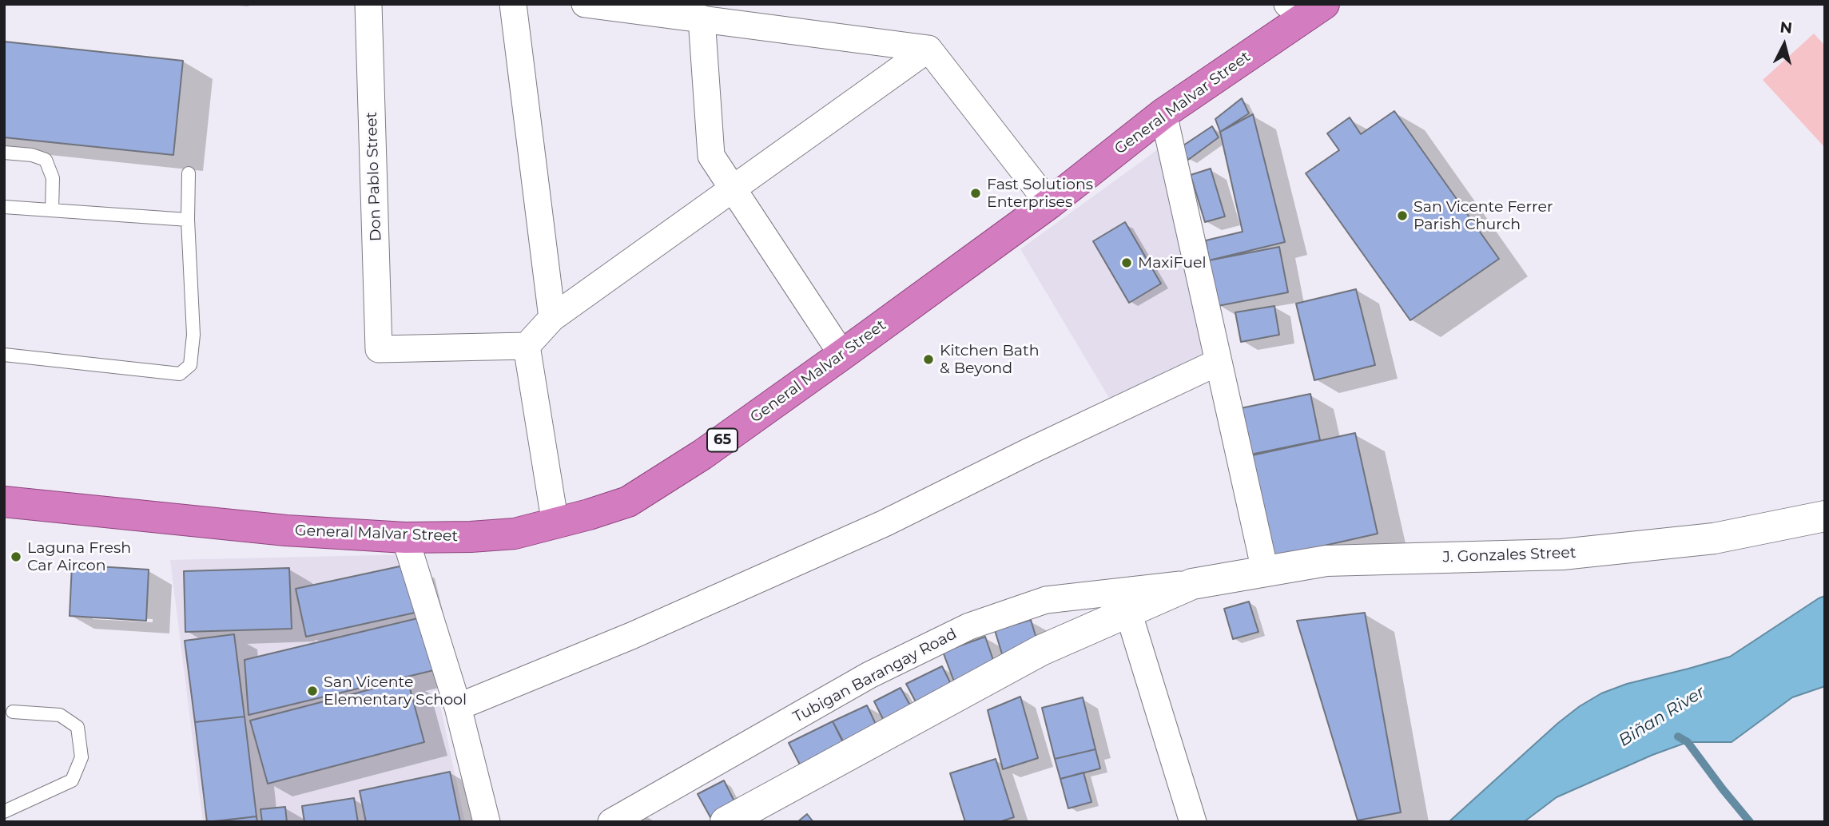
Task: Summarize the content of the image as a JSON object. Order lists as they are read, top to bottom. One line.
{"streets":{"highway":["General Malvar Street","65"],"street":["Don Pablo Street","J. Gonzales Street","Tubigan Barangay Road"]},"crossings":[["J. Gonzales Street","Tubigan Barangay Road"]],"water":["Biñan River"],"places":["Fast Solutions Enterprises","San Vicente Ferrer Parish Church","MaxiFuel","Kitchen Bath & Beyond","Laguna Fresh Car Aircon","San Vicente Elementary School"],"north":"top"}
